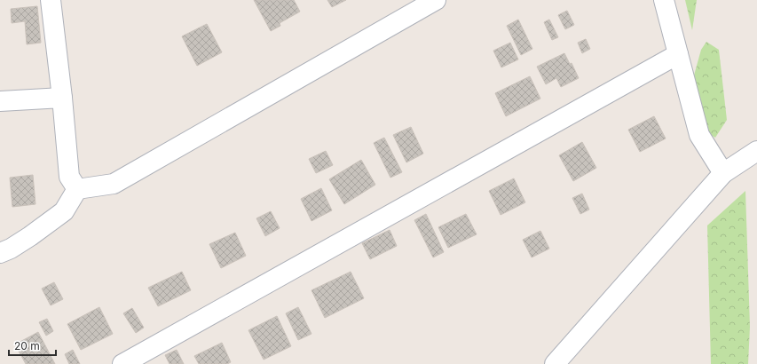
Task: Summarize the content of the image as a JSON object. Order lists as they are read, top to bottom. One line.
{"scale_bar":"20 m"}
